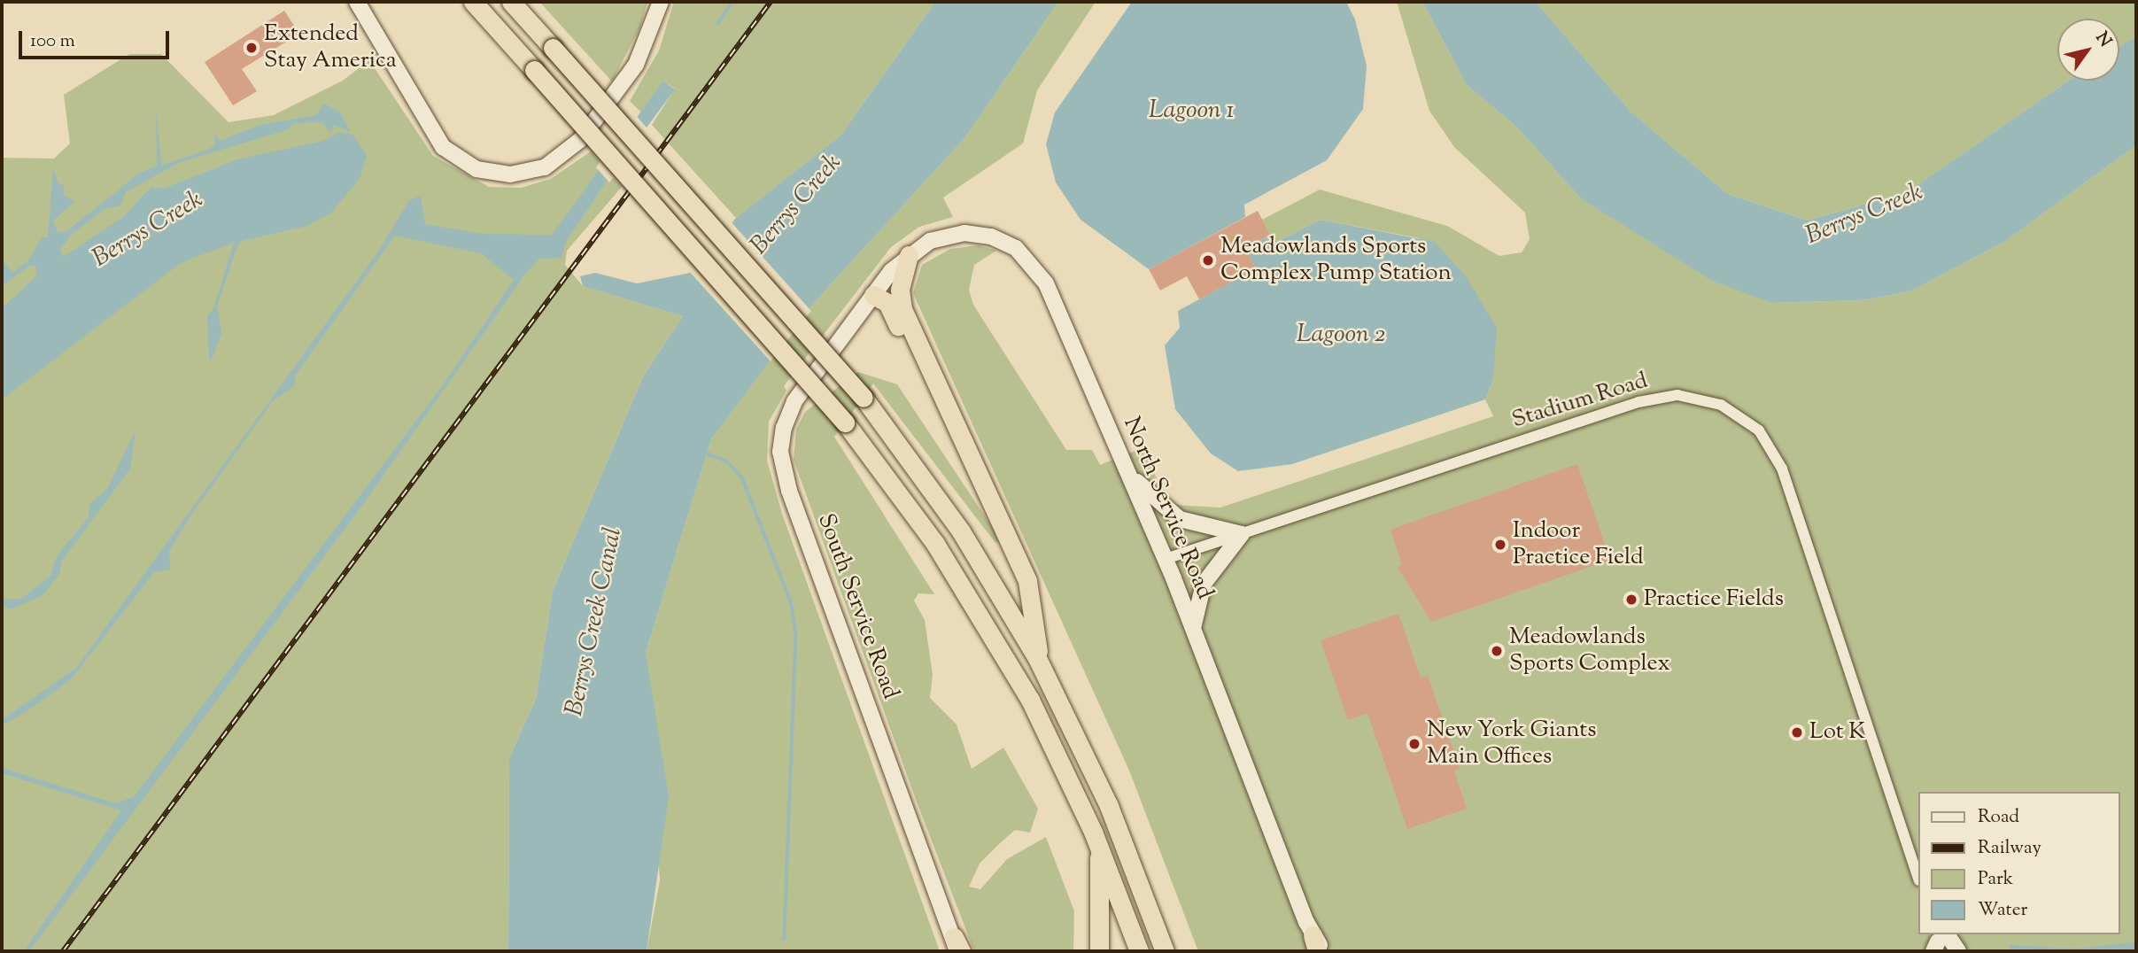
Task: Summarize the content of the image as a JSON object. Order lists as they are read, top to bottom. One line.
{"streets":{"street":["Stadium Road","North Service Road","South Service Road"]},"crossings":[["Stadium Road","North Service Road"],["North Service Road","South Service Road"]],"water":["Lagoon 1","Berrys Creek","Lagoon 2","Berrys Creek Canal"],"places":["Extended Stay America","Meadowlands Sports Complex Pump Station","Indoor Practice Field","Practice Fields","Meadowlands Sports Complex","Lot K","New York Giants Main Offices"],"legend":["Road","Railway","Park","Water"],"scale_bar":"100 m","north":"top right"}
